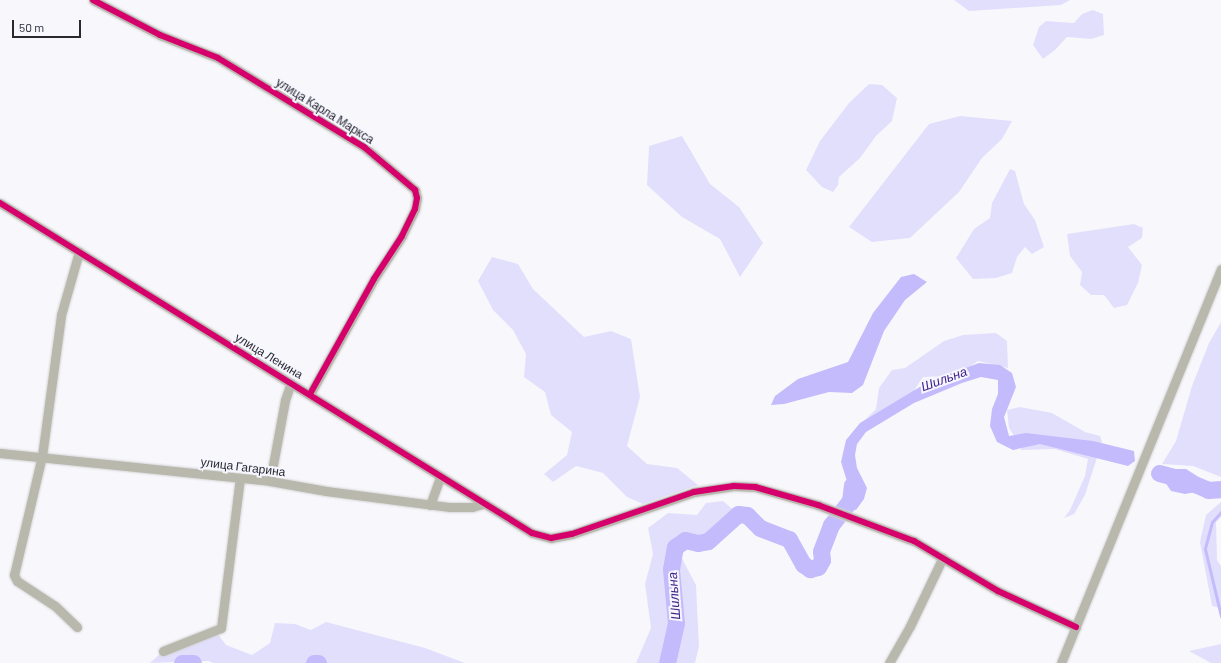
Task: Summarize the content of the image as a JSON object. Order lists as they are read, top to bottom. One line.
{"streets":{"street":["улица Карла Маркса","улица Ленина","улица Гагарина"]},"crossings":[["улица Карла Маркса","улица Ленина"],["улица Ленина","улица Гагарина"]],"water":["Шильна"],"scale_bar":"50 m"}
